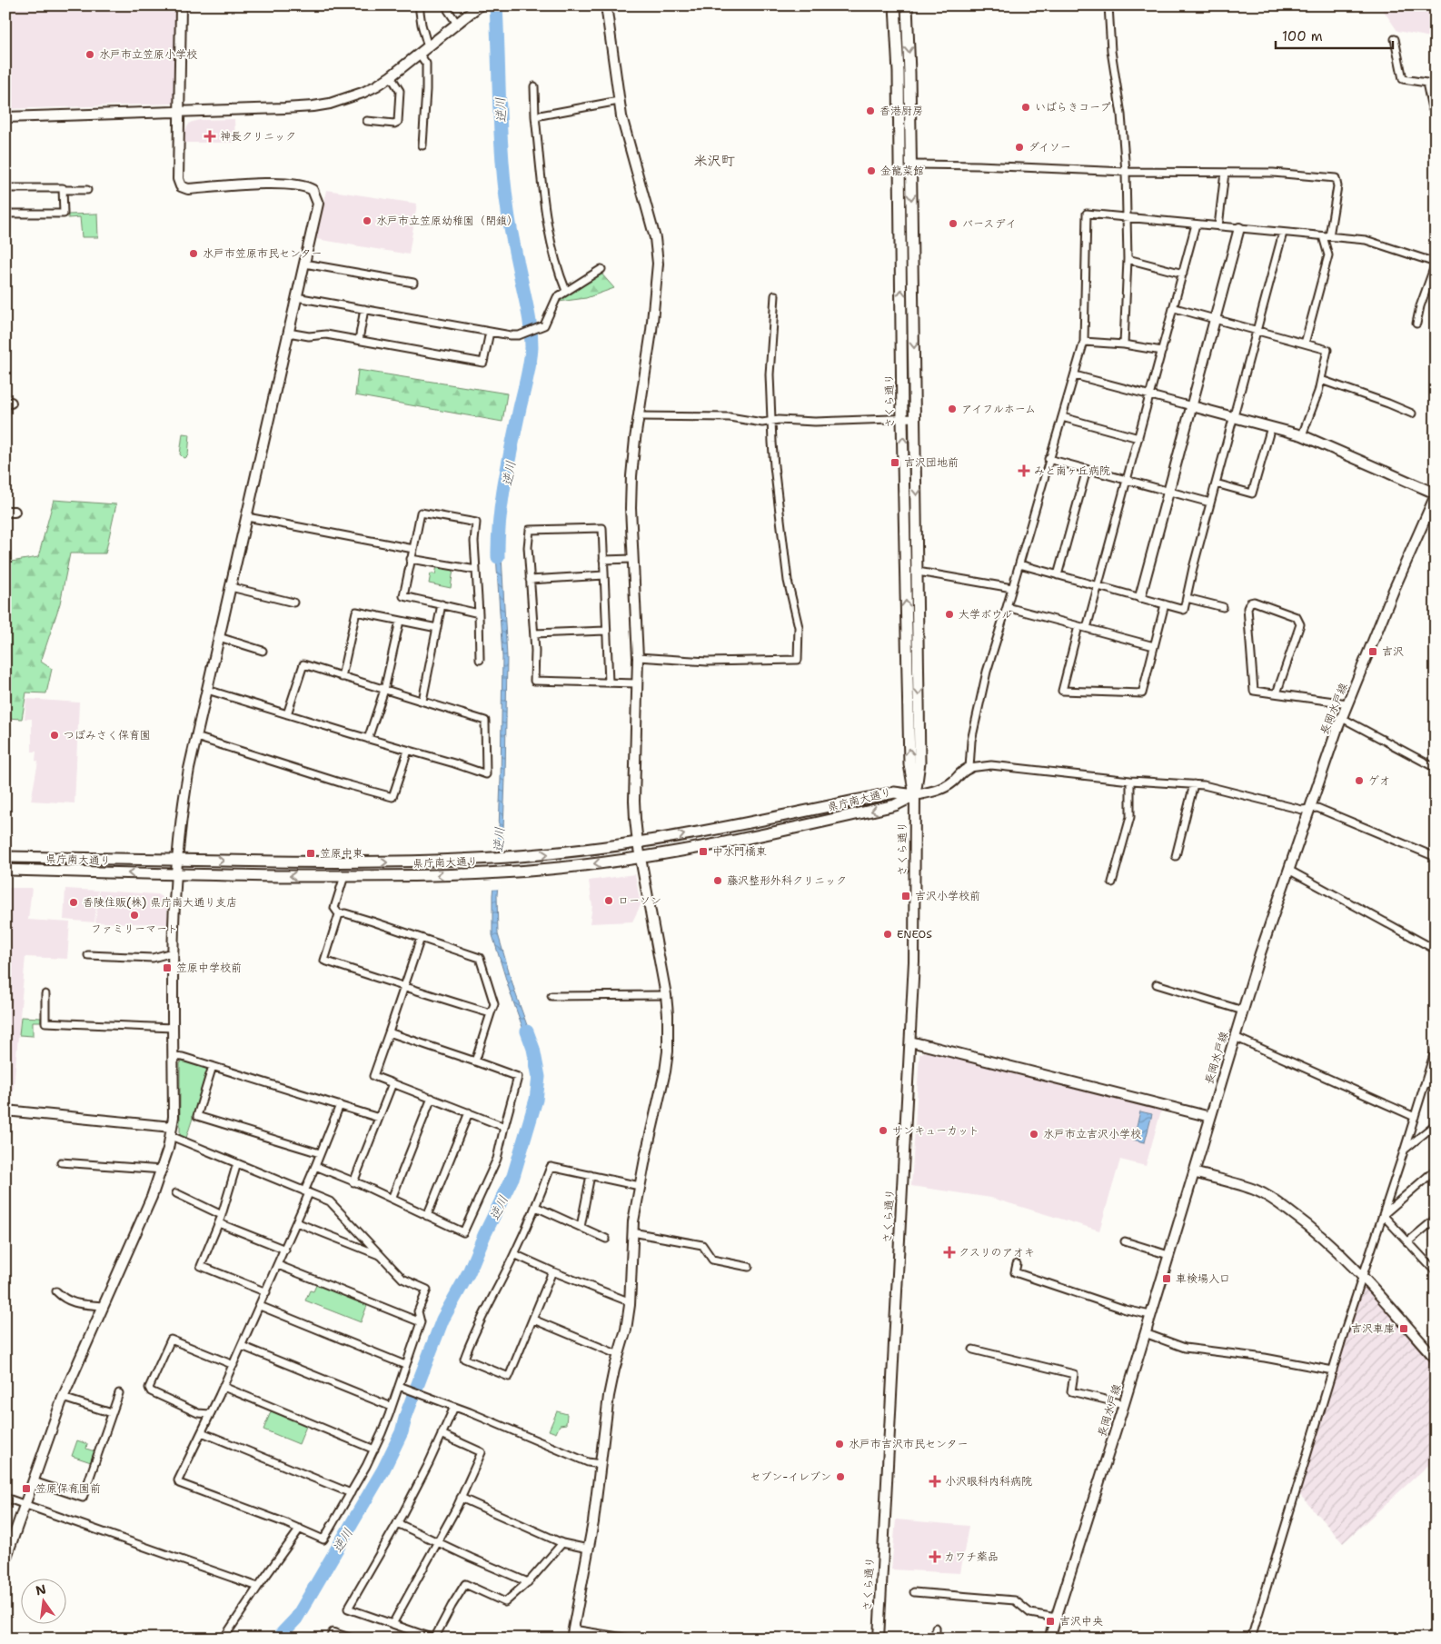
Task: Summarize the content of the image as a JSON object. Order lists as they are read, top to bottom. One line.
{"streets":{"main road":["さくら通り","県庁南大通り"],"street":["長岡水戸線"]},"crossings":[["さくら通り","県庁南大通り"]],"districts":["米沢町"],"water":["逆川"],"places":{"other":["水戸市立笠原小学校","いばらきコープ","香港厨房","ダイソー","金龍菜館","水戸市立笠原幼稚園（閉鎖）","バースデイ","水戸市笠原市民センター","アイフルホーム","大学ボウル","つぼみさく保育園","ゲオ","藤沢整形外科クリニック","ローソン","香陵住販(株) 県庁南大通り支店","ファミリーマート","ENEOS","サンキューカット","水戸市立吉沢小学校","水戸市吉沢市民センター","セブン-イレブン"],"health":["神長クリニック","みと南ヶ丘病院","クスリのアオキ","小沢眼科内科病院","カワチ薬品"],"transit":["吉沢団地前","吉沢","中水門橋東","笠原中東","吉沢小学校前","笠原中学校前","車検場入口","吉沢車庫","笠原保育園前","吉沢中央"]},"scale_bar":"100 m","north":"top"}
